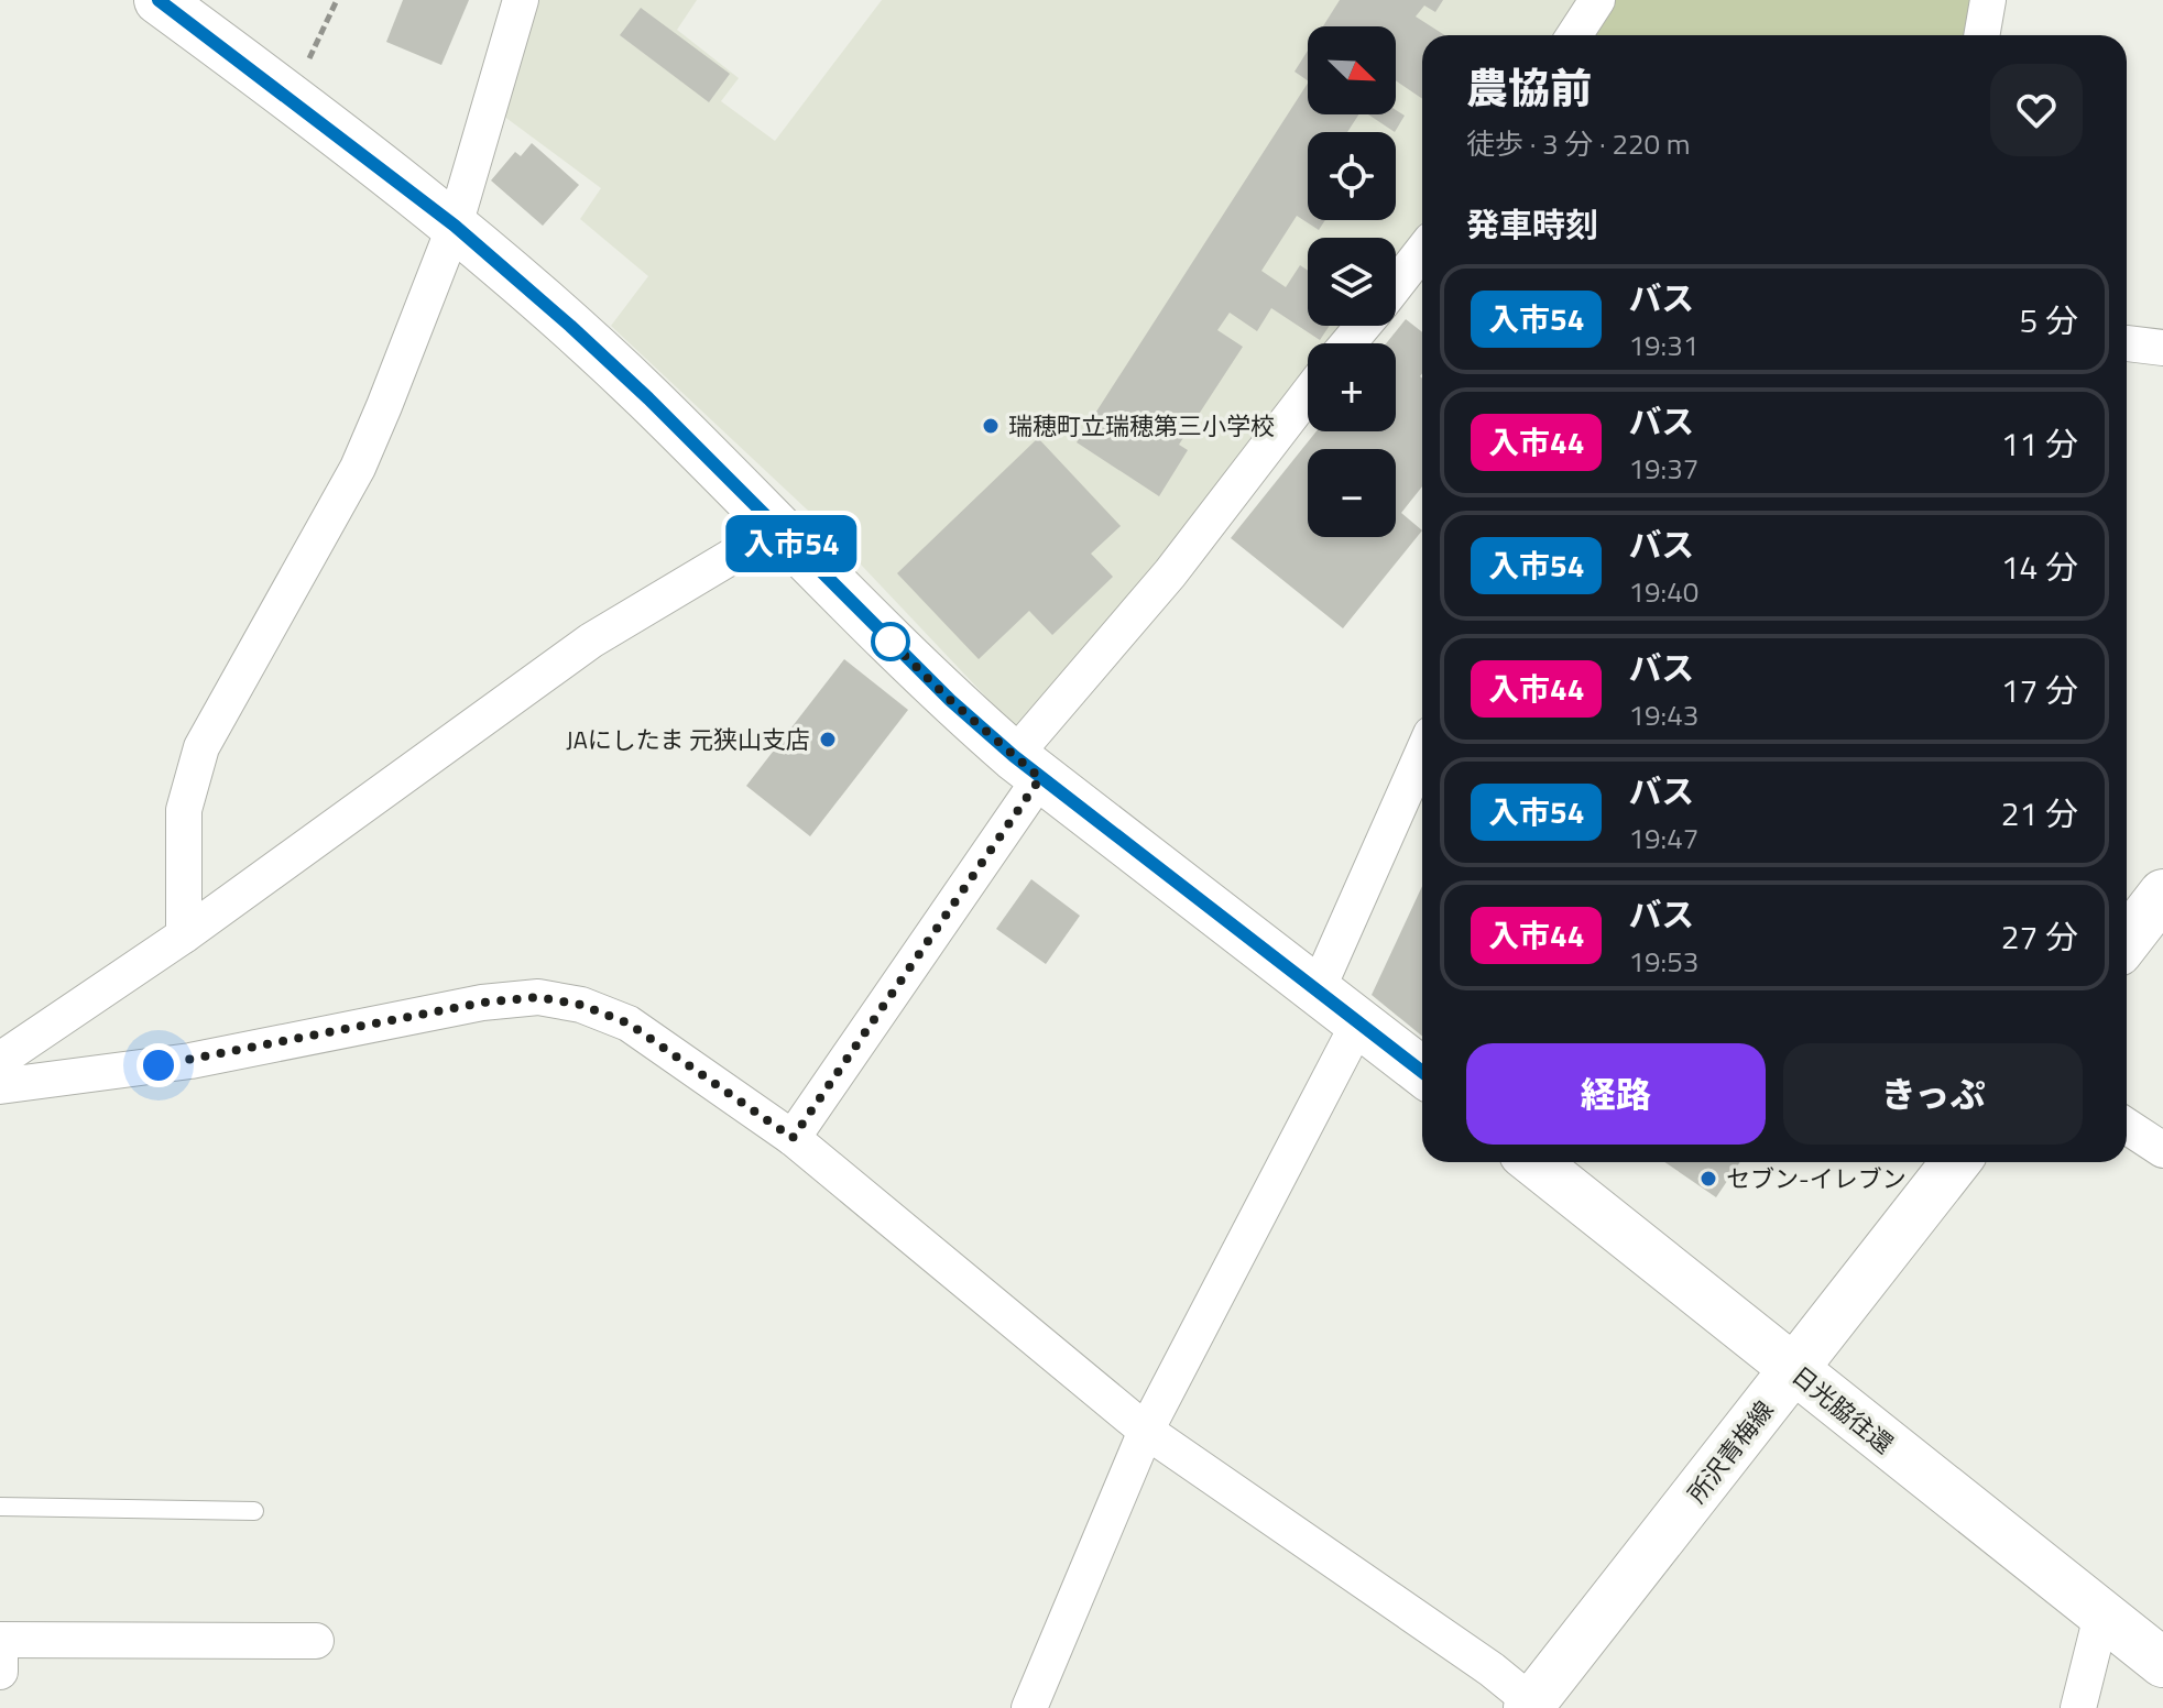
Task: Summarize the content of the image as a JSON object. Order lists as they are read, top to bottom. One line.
{"streets":{"main road":["日光脇往還","所沢青梅線"]},"crossings":[["日光脇往還","所沢青梅線"]],"places":["瑞穂町立瑞穂第三小学校","JAにしたま 元狭山支店","セブン-イレブン"],"lines":["bus line 入市54"],"north":"bottom right","page":{"on_map":"入市54","map_buttons":["+","−"],"heading":[["農協前","徒歩 · 3 分 · 220 m"],"発車時刻"],"list":[{"mark":"入市54","name":"バス","note":"19:31","value":"5 分"},{"mark":"入市44","name":"バス","note":"19:37","value":"11 分"},{"mark":"入市54","name":"バス","note":"19:40","value":"14 分"},{"mark":"入市44","name":"バス","note":"19:43","value":"17 分"},{"mark":"入市54","name":"バス","note":"19:47","value":"21 分"},{"mark":"入市44","name":"バス","note":"19:53","value":"27 分"}],"buttons":["経路","きっぷ"]}}
